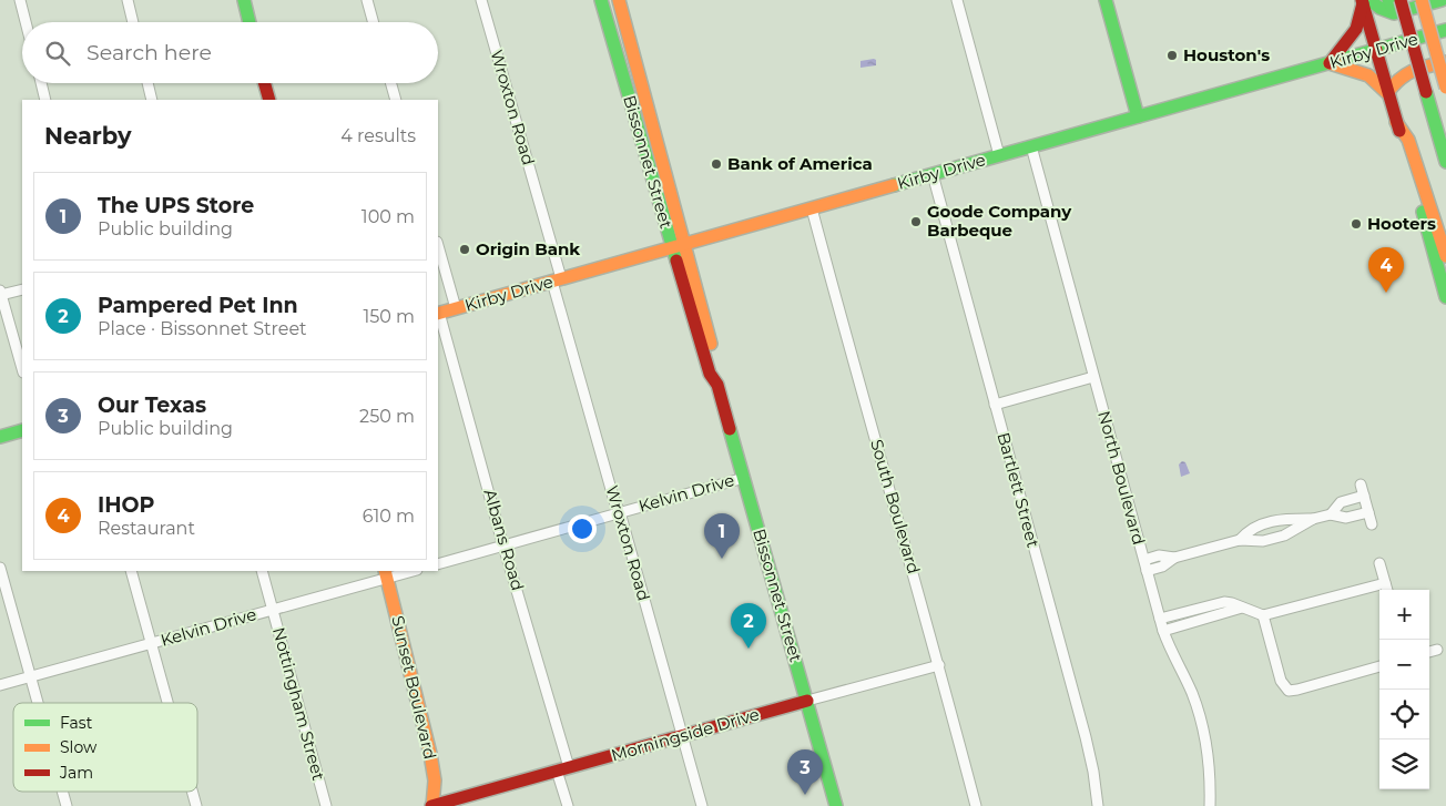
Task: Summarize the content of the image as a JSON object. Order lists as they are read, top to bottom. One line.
{"streets":{"main road":["Kirby Drive","Bissonnet Street","Sunset Boulevard","Morningside Drive"],"street":["Wroxton Road","North Boulevard","Bartlett Street","Kelvin Drive","South Boulevard","Albans Road","Nottingham Street"]},"crossings":[["Kirby Drive","Wroxton Road"],["Kirby Drive","Bissonnet Street"],["Kirby Drive","North Boulevard"],["Kirby Drive","Bartlett Street"],["Kirby Drive","South Boulevard"],["Kirby Drive","Albans Road"],["Wroxton Road","Kelvin Drive"],["Wroxton Road","Morningside Drive"],["Bissonnet Street","Kelvin Drive"],["Bissonnet Street","Morningside Drive"],["Kelvin Drive","Albans Road"],["Kelvin Drive","Sunset Boulevard"],["Kelvin Drive","Nottingham Street"],["South Boulevard","Morningside Drive"],["Albans Road","Morningside Drive"],["Sunset Boulevard","Morningside Drive"]],"places":["Houston's","Bank of America","Goode Company Barbeque","Hooters","Origin Bank"],"legend":["Fast","Slow","Jam"],"page":{"search":"Search here","heading":["Nearby","4 results"],"list":[{"mark":"1","name":"The UPS Store","note":"Public building","value":"100 m"},{"mark":"2","name":"Pampered Pet Inn","note":"Place · Bissonnet Street","value":"150 m"},{"mark":"3","name":"Our Texas","note":"Public building","value":"250 m"},{"mark":"4","name":"IHOP","note":"Restaurant","value":"610 m"}],"pins":["4","1","2","3"],"map_buttons":["+","−"]}}
